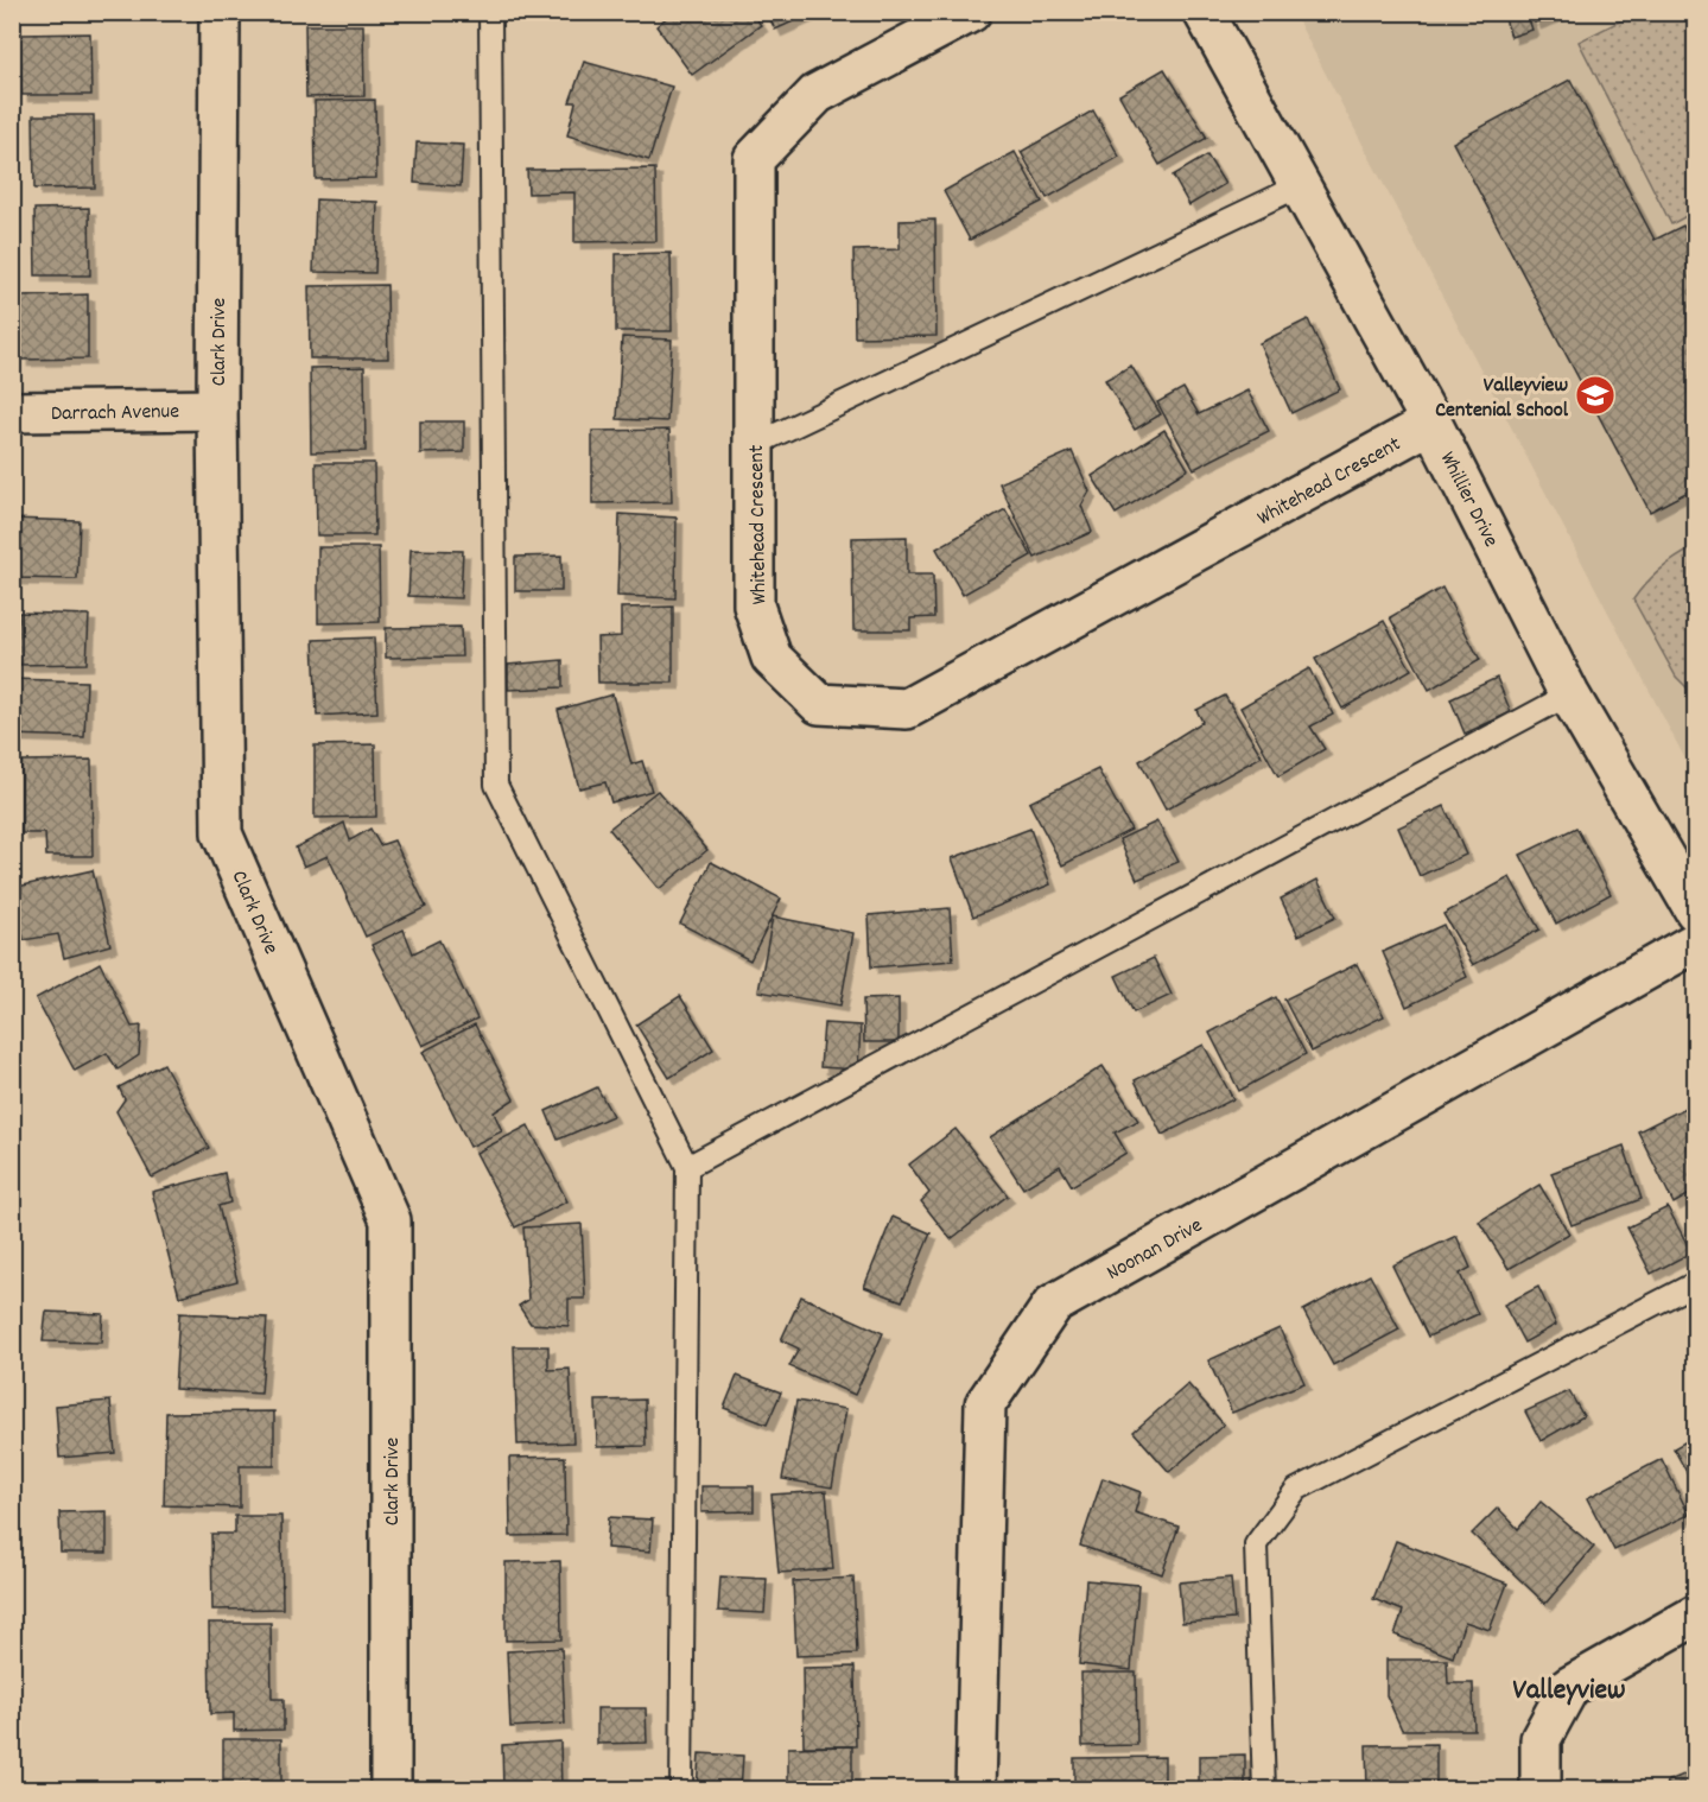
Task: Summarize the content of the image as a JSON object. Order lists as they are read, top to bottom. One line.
{"streets":{"street":["Clark Drive","Darrach Avenue","Whitehead Crescent","Whillier Drive","Noonan Drive"]},"crossings":[["Clark Drive","Darrach Avenue"],["Whitehead Crescent","Whillier Drive"]],"districts":["Valleyview"],"places":{"school or university":["Valleyview Centenial School"]}}
